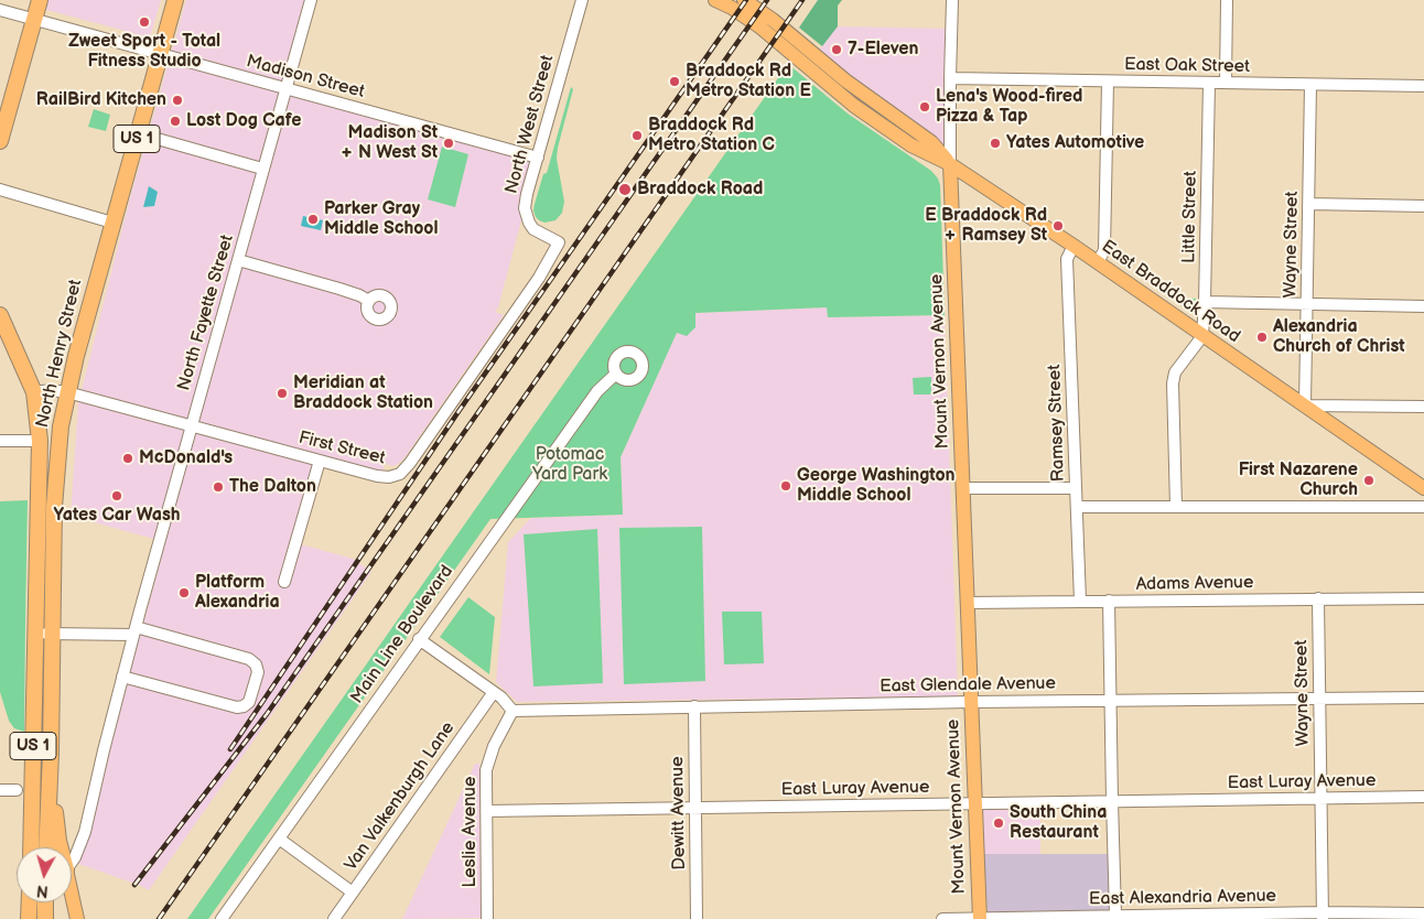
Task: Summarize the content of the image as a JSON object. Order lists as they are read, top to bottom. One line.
{"streets":{"highway":["US 1","North Henry Street"],"main road":["East Braddock Road","Mount Vernon Avenue"],"street":["East Oak Street","Madison Street","North West Street","Little Street","Wayne Street","North Fayette Street","Ramsey Street","First Street","Adams Avenue","Main Line Boulevard","East Glendale Avenue","East Luray Avenue","Van Valkenburgh Lane","Dewitt Avenue","Leslie Avenue","East Alexandria Avenue"]},"crossings":[["East Oak Street","Little Street"],["East Oak Street","Wayne Street"],["East Oak Street","Mount Vernon Avenue"],["Madison Street","North West Street"],["Madison Street","North Fayette Street"],["Madison Street","North Henry Street"],["North West Street","First Street"],["US 1","North Henry Street"],["US 1","First Street"],["Little Street","East Braddock Road"],["Wayne Street","East Braddock Road"],["Wayne Street","Adams Avenue"],["Wayne Street","East Glendale Avenue"],["Wayne Street","East Luray Avenue"],["Wayne Street","East Alexandria Avenue"],["East Braddock Road","Mount Vernon Avenue"],["East Braddock Road","Ramsey Street"],["North Fayette Street","First Street"],["North Henry Street","First Street"],["Mount Vernon Avenue","Adams Avenue"],["Mount Vernon Avenue","East Glendale Avenue"],["Mount Vernon Avenue","East Luray Avenue"],["Mount Vernon Avenue","East Alexandria Avenue"],["Ramsey Street","Adams Avenue"],["East Glendale Avenue","Dewitt Avenue"],["East Glendale Avenue","Leslie Avenue"],["East Luray Avenue","Dewitt Avenue"],["East Luray Avenue","Leslie Avenue"]],"parks":["Potomac Yard Park"],"places":["Zweet Sport - Total Fitness Studio","7-Eleven","Braddock Rd Metro Station E","RailBird Kitchen","Lena's Wood-fired Pizza & Tap","Lost Dog Cafe","Braddock Rd Metro Station C","Madison St + N West St","Yates Automotive","Braddock Road","Parker Gray Middle School","E Braddock Rd + Ramsey St","Alexandria Church of Christ","Meridian at Braddock Station","McDonald's","First Nazarene Church","George Washington Middle School","The Dalton","Yates Car Wash","Platform Alexandria","South China Restaurant"],"north":"bottom"}
